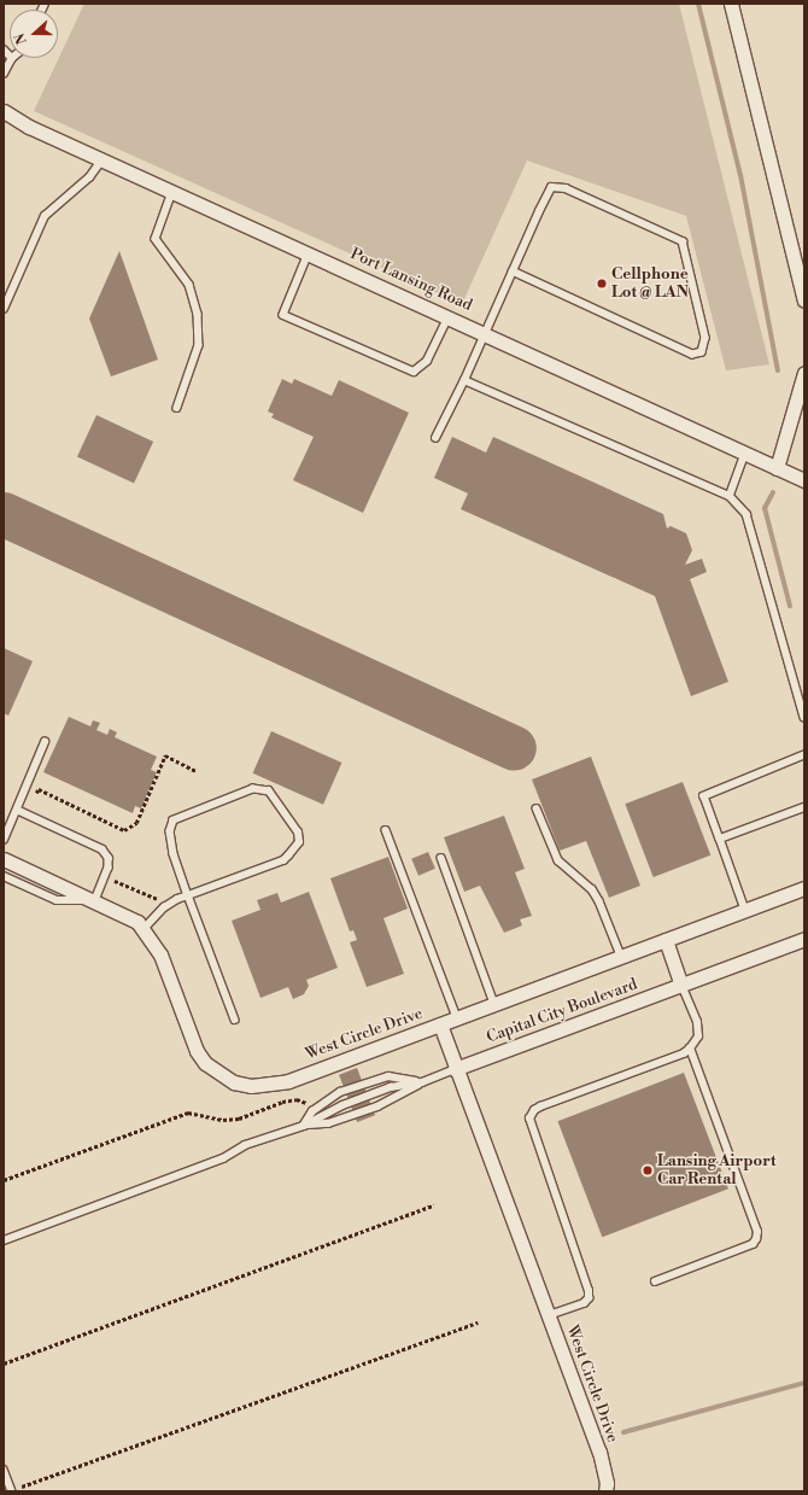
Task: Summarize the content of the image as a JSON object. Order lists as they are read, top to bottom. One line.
{"streets":{"street":["Port Lansing Road","Capital City Boulevard","West Circle Drive"]},"crossings":[["Capital City Boulevard","West Circle Drive"]],"places":["Cellphone Lot @ LAN","Lansing Airport Car Rental"],"north":"left"}
